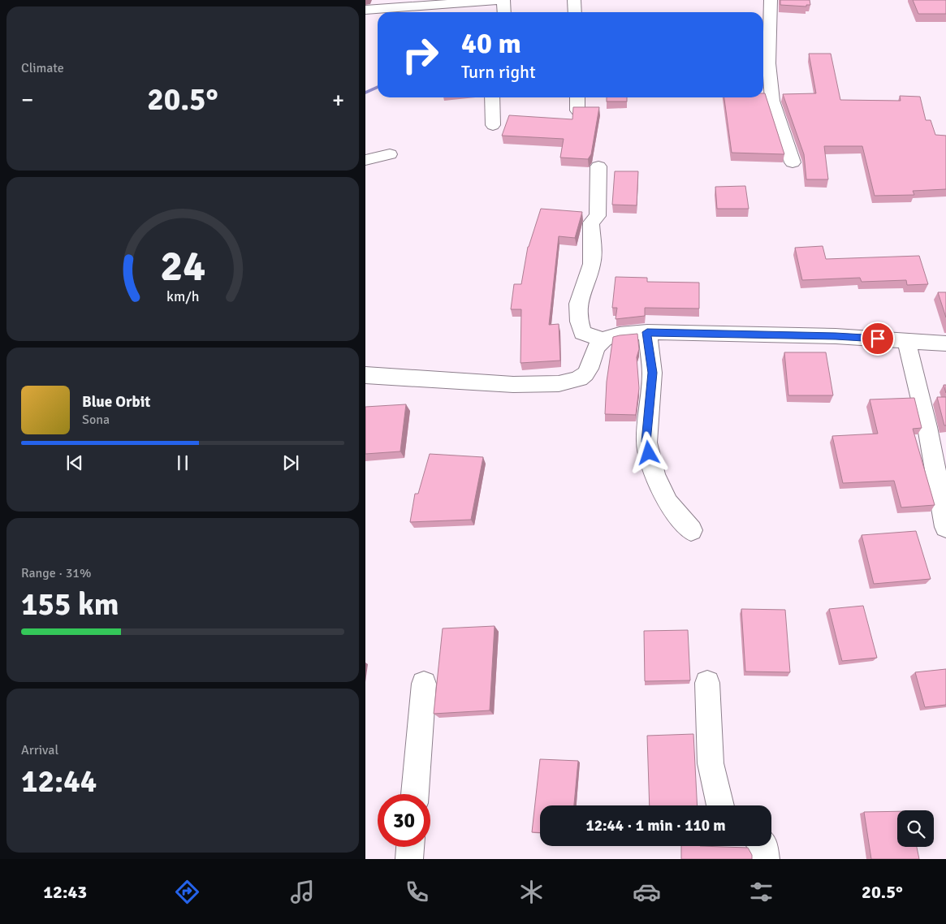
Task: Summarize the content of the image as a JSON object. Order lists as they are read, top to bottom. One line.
{"page":{"tile":["Climate",["Range · 31%","155 km"],["Arrival","12:44"]],"turn":["40 m","Turn right"],"heat":["−","20.5°","+"],"song":["Blue Orbit","Sona"],"limit":"30","trip":"12:44 · 1 min · 110 m","tabs":["12:43","20.5°"],"gauge":["24","km/h"]}}
